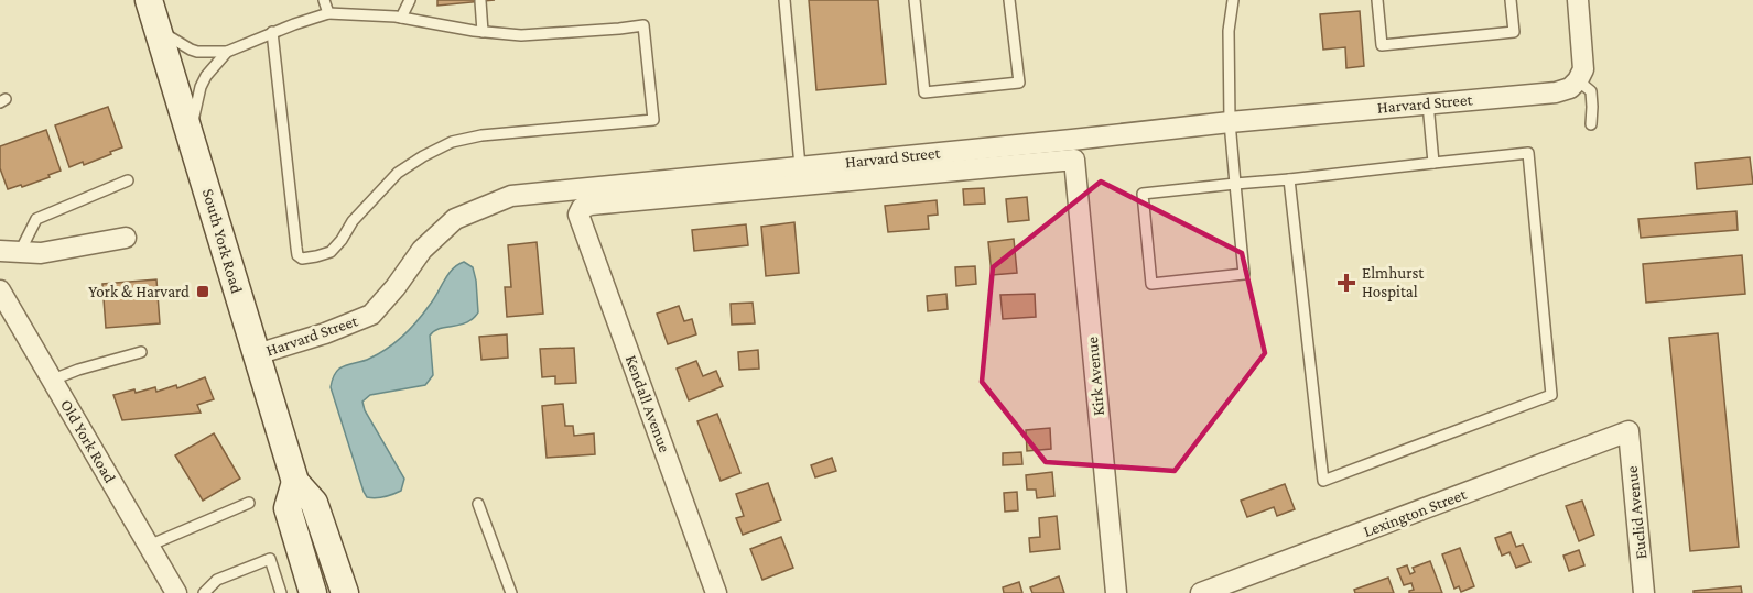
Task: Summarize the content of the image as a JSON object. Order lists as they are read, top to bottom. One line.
{"streets":{"main road":["South York Road"],"street":["Harvard Street","Kirk Avenue","Kendall Avenue","Old York Road","Lexington Street","Euclid Avenue"]},"crossings":[["Harvard Street","South York Road"],["Harvard Street","Kirk Avenue"],["Harvard Street","Kendall Avenue"],["Lexington Street","Euclid Avenue"]],"places":{"health":["Elmhurst Hospital"],"transit":["York & Harvard"]}}
